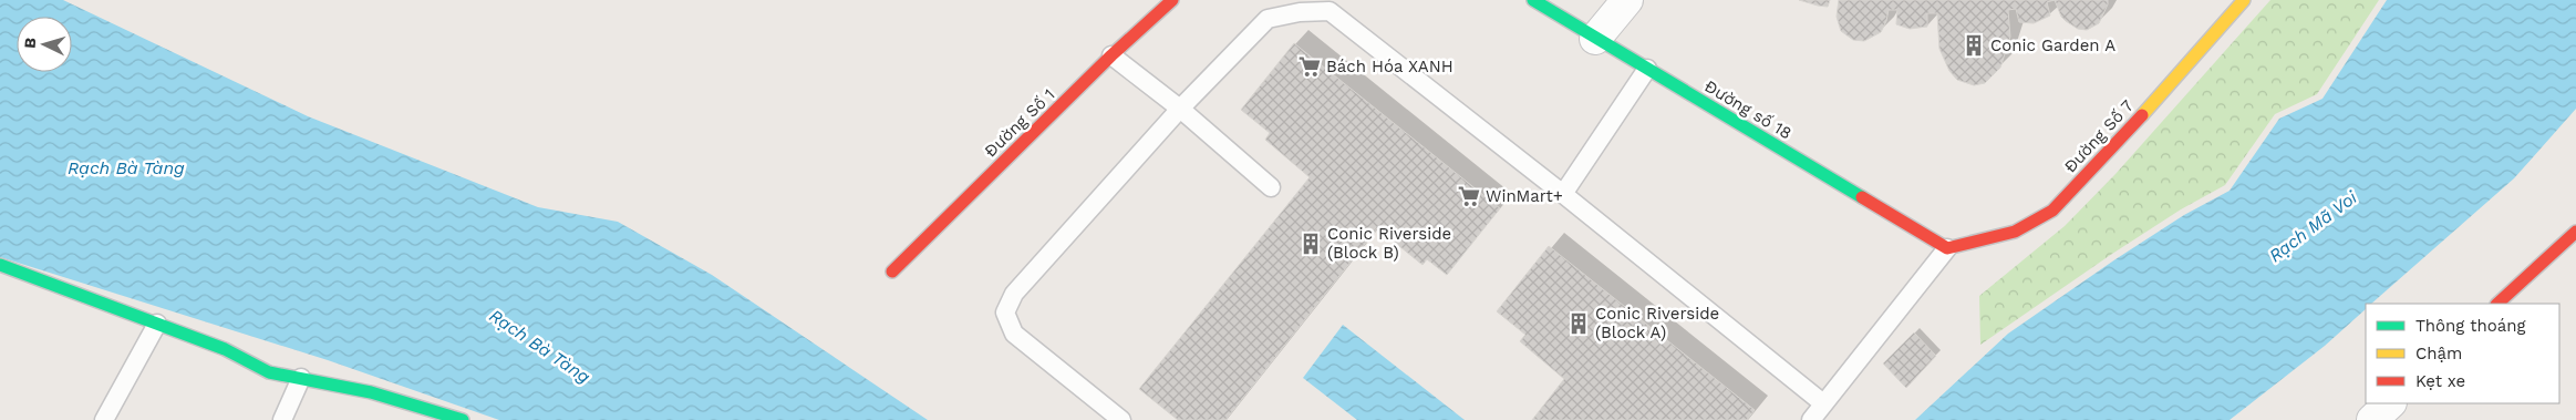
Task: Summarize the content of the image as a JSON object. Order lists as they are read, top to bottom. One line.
{"streets":{"street":["Đường số 18","Đường Số 1","Đường Số 7"]},"crossings":[["Đường số 18","Đường Số 7"]],"water":["Rạch Bà Tàng","Rạch Mã Voi"],"places":{"building":["Conic Garden A","Conic Riverside (Block B)","Conic Riverside (Block A)"],"supermarket":["Bách Hóa XANH","WinMart+"]},"legend":["Thông thoáng","Chậm","Kẹt xe"],"north":"left"}
